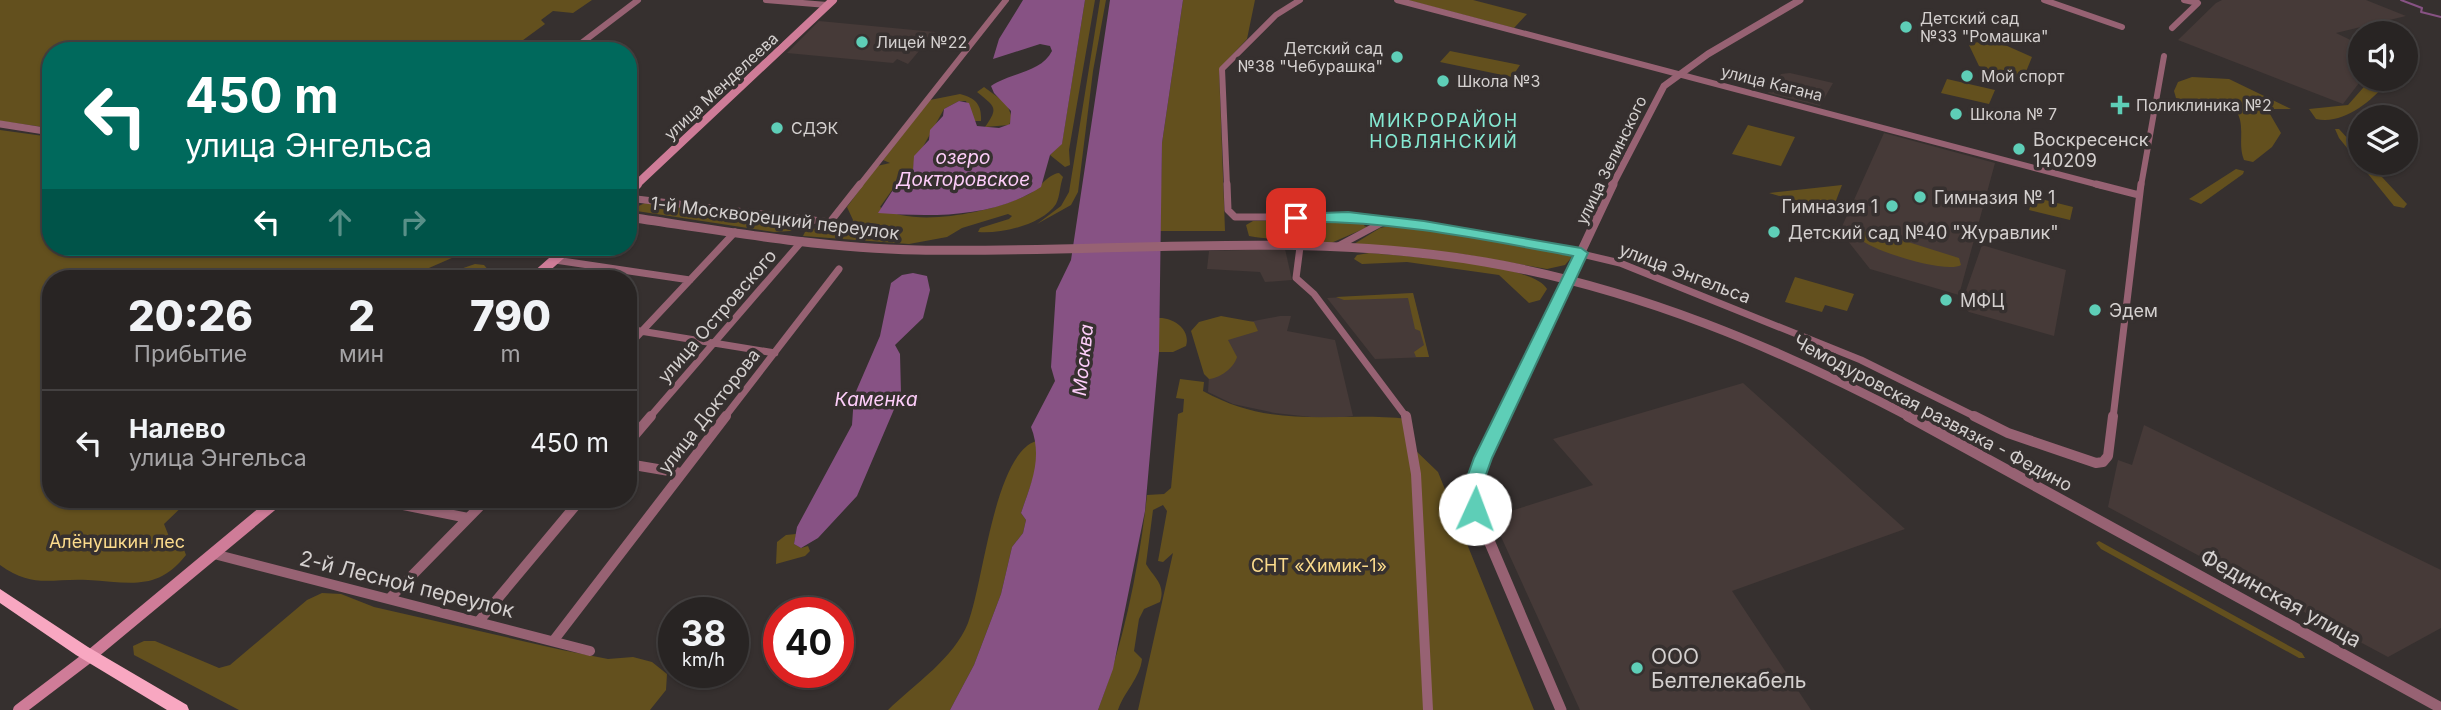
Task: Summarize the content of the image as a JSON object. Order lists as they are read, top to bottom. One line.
{"streets":{"main road":["улица Менделеева"],"street":["улица Кагана","улица Зелинского","1-й Москворецкий переулок","улица Энгельса","улица Островского","улица Докторова","Чемодуровская развязка - Федино","2-й Лесной переулок","Фединская улица"]},"crossings":[["улица Кагана","улица Зелинского"],["улица Кагана","улица Энгельса"],["улица Зелинского","улица Энгельса"],["улица Зелинского","Чемодуровская развязка - Федино"],["1-й Москворецкий переулок","улица Островского"],["1-й Москворецкий переулок","Чемодуровская развязка - Федино"],["улица Докторова","2-й Лесной переулок"],["Чемодуровская развязка - Федино","Фединская улица"]],"districts":["МИКРОРАЙОН НОВЛЯНСКИЙ"],"water":["озеро Докторовское","Москва","Каменка"],"parks":["Алёнушкин лес","СНТ «Химик-1»"],"places":{"other":["Детский сад №33 \"Ромашка\"","Лицей №22","Детский сад №38 \"Чебурашка\"","Мой спорт","Школа №3","Школа № 7","СДЭК","Воскресенск 140209","Гимназия № 1","Гимназия 1","Детский сад №40 \"Журавлик\"","МФЦ","Эдем","ООО Белтелекабель"],"health":["Поликлиника №2"]},"page":{"turn":["450 m","улица Энгельса"],"eta":["20:26","Прибытие","2","мин","790","m"],"list":[{"name":"Налево","note":"улица Энгельса","value":"450 m"}],"speed":"38 km/h","limit":"40"}}
